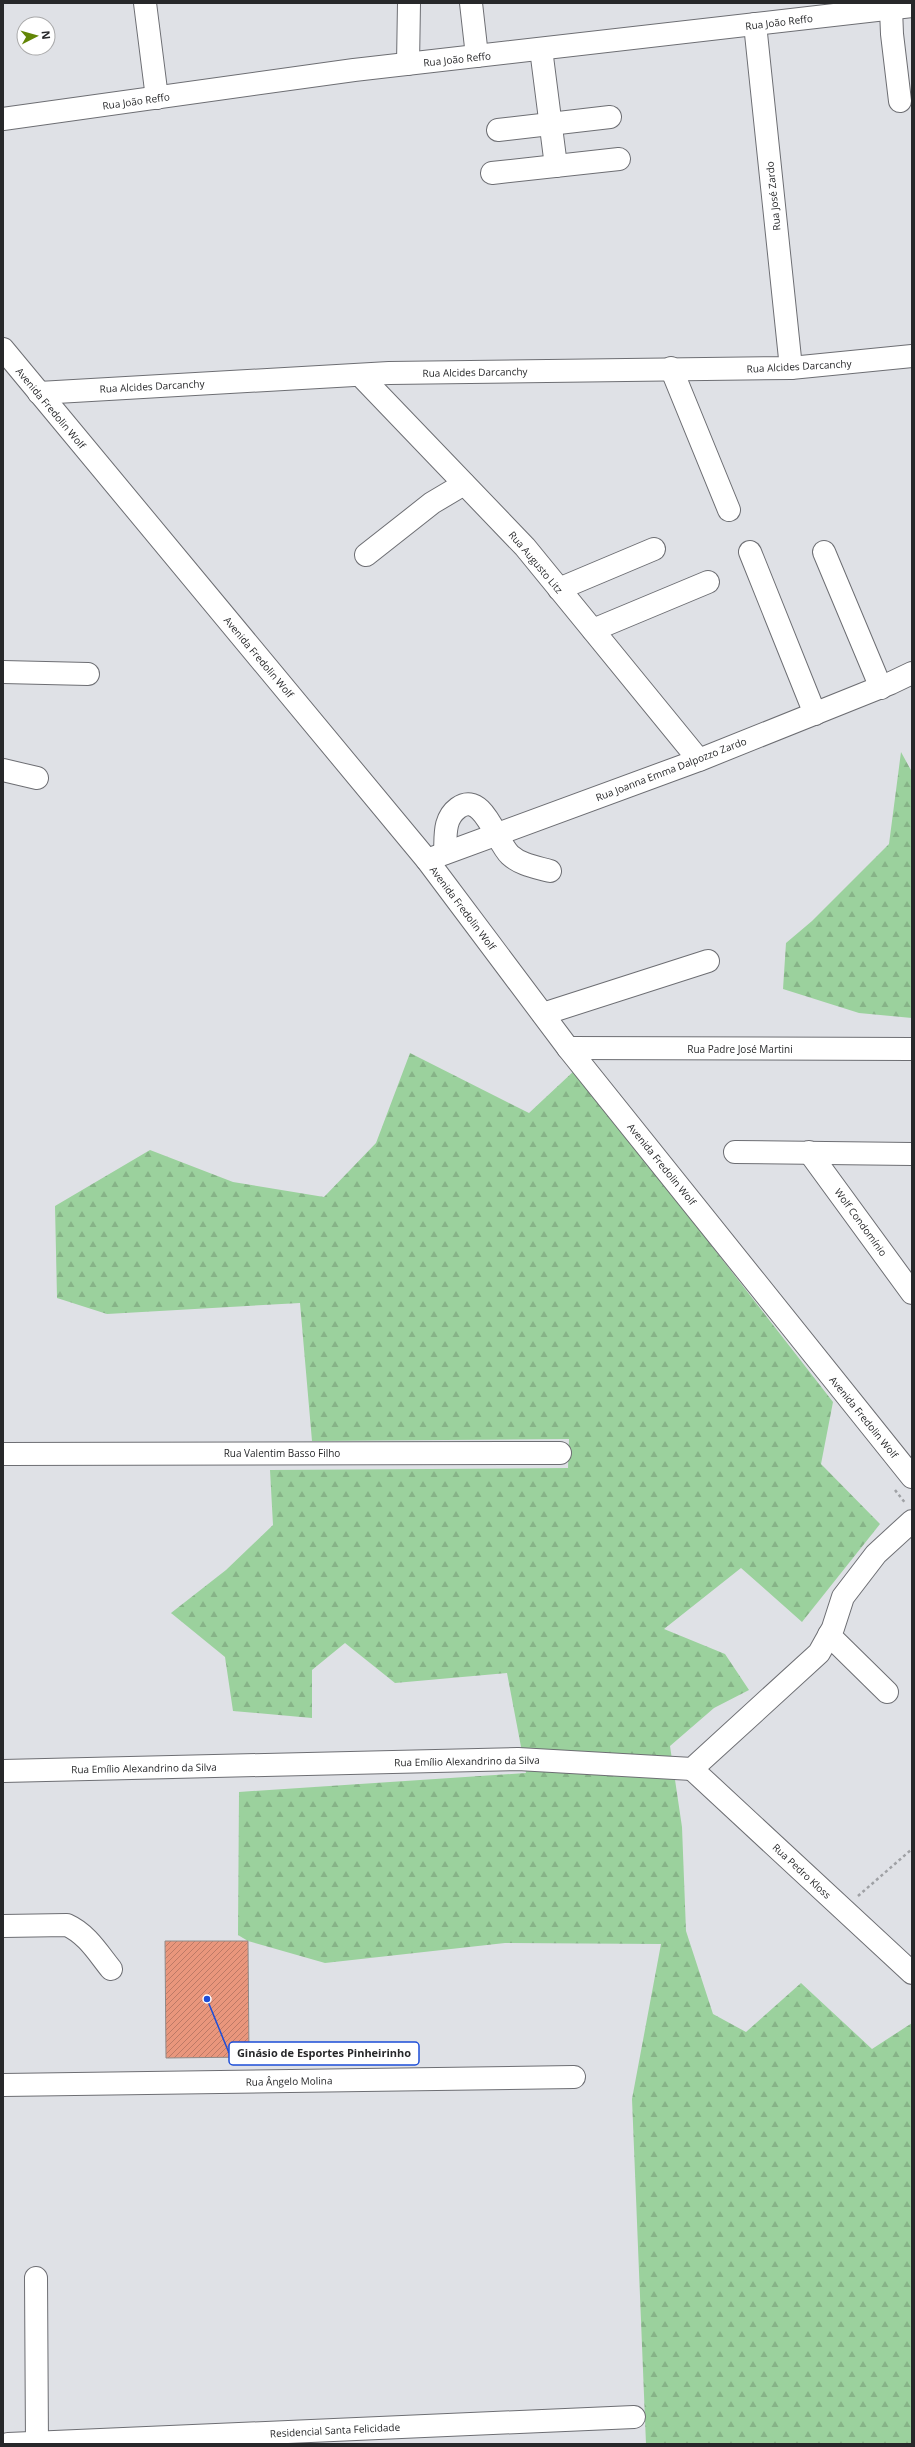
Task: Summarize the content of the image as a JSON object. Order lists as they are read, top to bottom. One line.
{"streets":{"street":["Rua João Reffo","Rua José Zardo","Rua Alcides Darcanchy","Avenida Fredolin Wolf","Rua Augusto Litz","Rua Joanna Emma Dalpozzo Zardo","Rua Padre José Martini","Wolf Condomínio","Rua Valentim Basso Filho","Rua Emílio Alexandrino da Silva","Rua Pedro Kloss","Rua Ângelo Molina","Residencial Santa Felicidade"]},"crossings":[["Rua João Reffo","Rua José Zardo"],["Rua José Zardo","Rua Alcides Darcanchy"],["Rua Alcides Darcanchy","Avenida Fredolin Wolf"],["Rua Alcides Darcanchy","Rua Augusto Litz"],["Avenida Fredolin Wolf","Rua Joanna Emma Dalpozzo Zardo"],["Avenida Fredolin Wolf","Rua Padre José Martini"],["Rua Augusto Litz","Rua Joanna Emma Dalpozzo Zardo"],["Rua Emílio Alexandrino da Silva","Rua Pedro Kloss"]],"places":["Ginásio de Esportes Pinheirinho"],"north":"right"}
